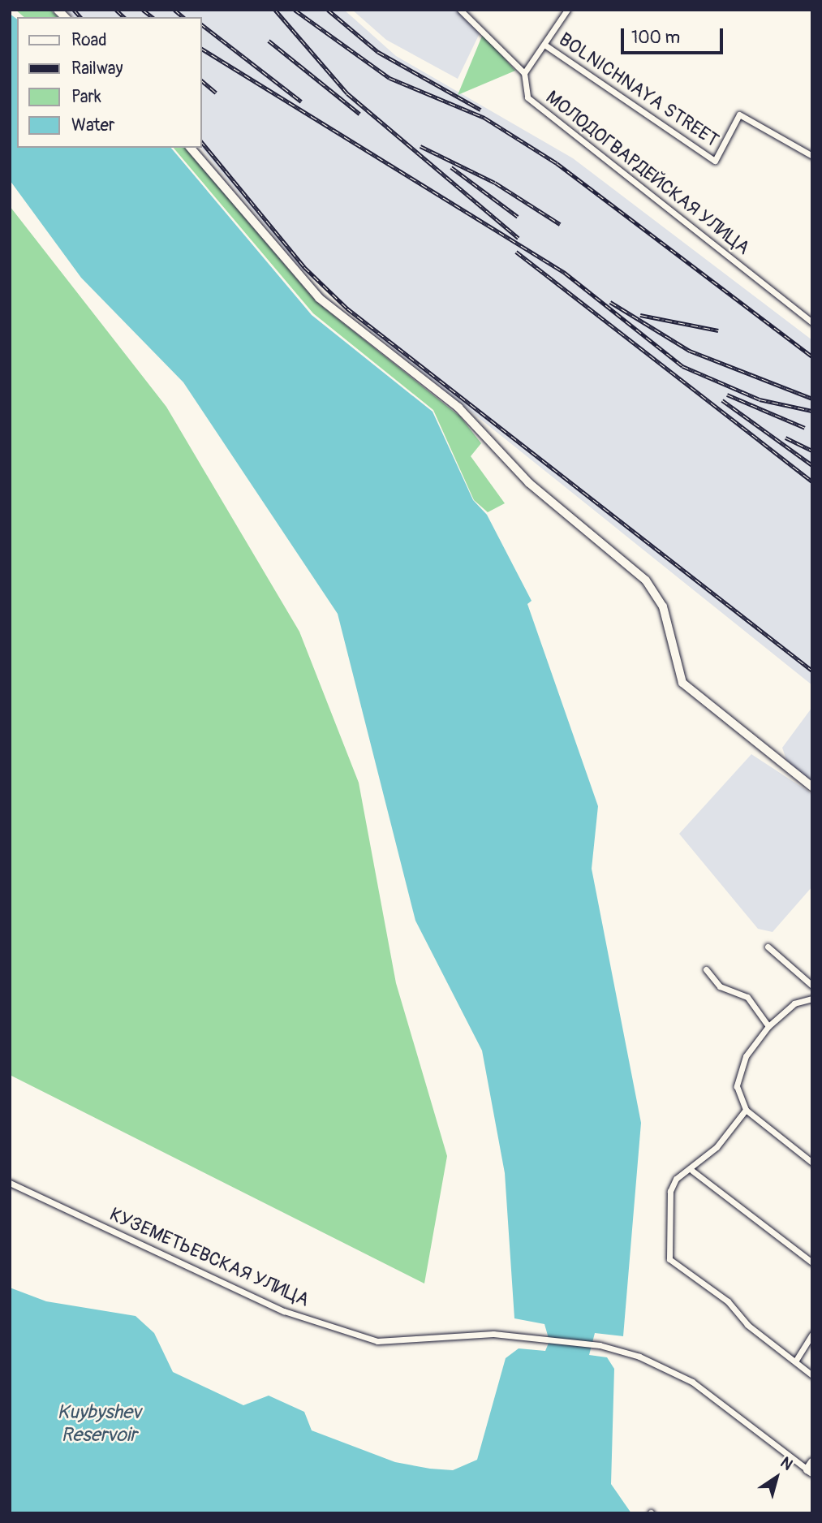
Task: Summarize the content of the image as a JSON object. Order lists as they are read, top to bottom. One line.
{"streets":{"street":["BOLNICHNAYA STREET","МОЛОДОГВАРДЕЙСКАЯ УЛИЦА","КУЗЕМЕТЬЕВСКАЯ УЛИЦА"]},"water":["Kuybyshev Reservoir"],"legend":["Road","Railway","Park","Water"],"scale_bar":"100 m","north":"top right"}
